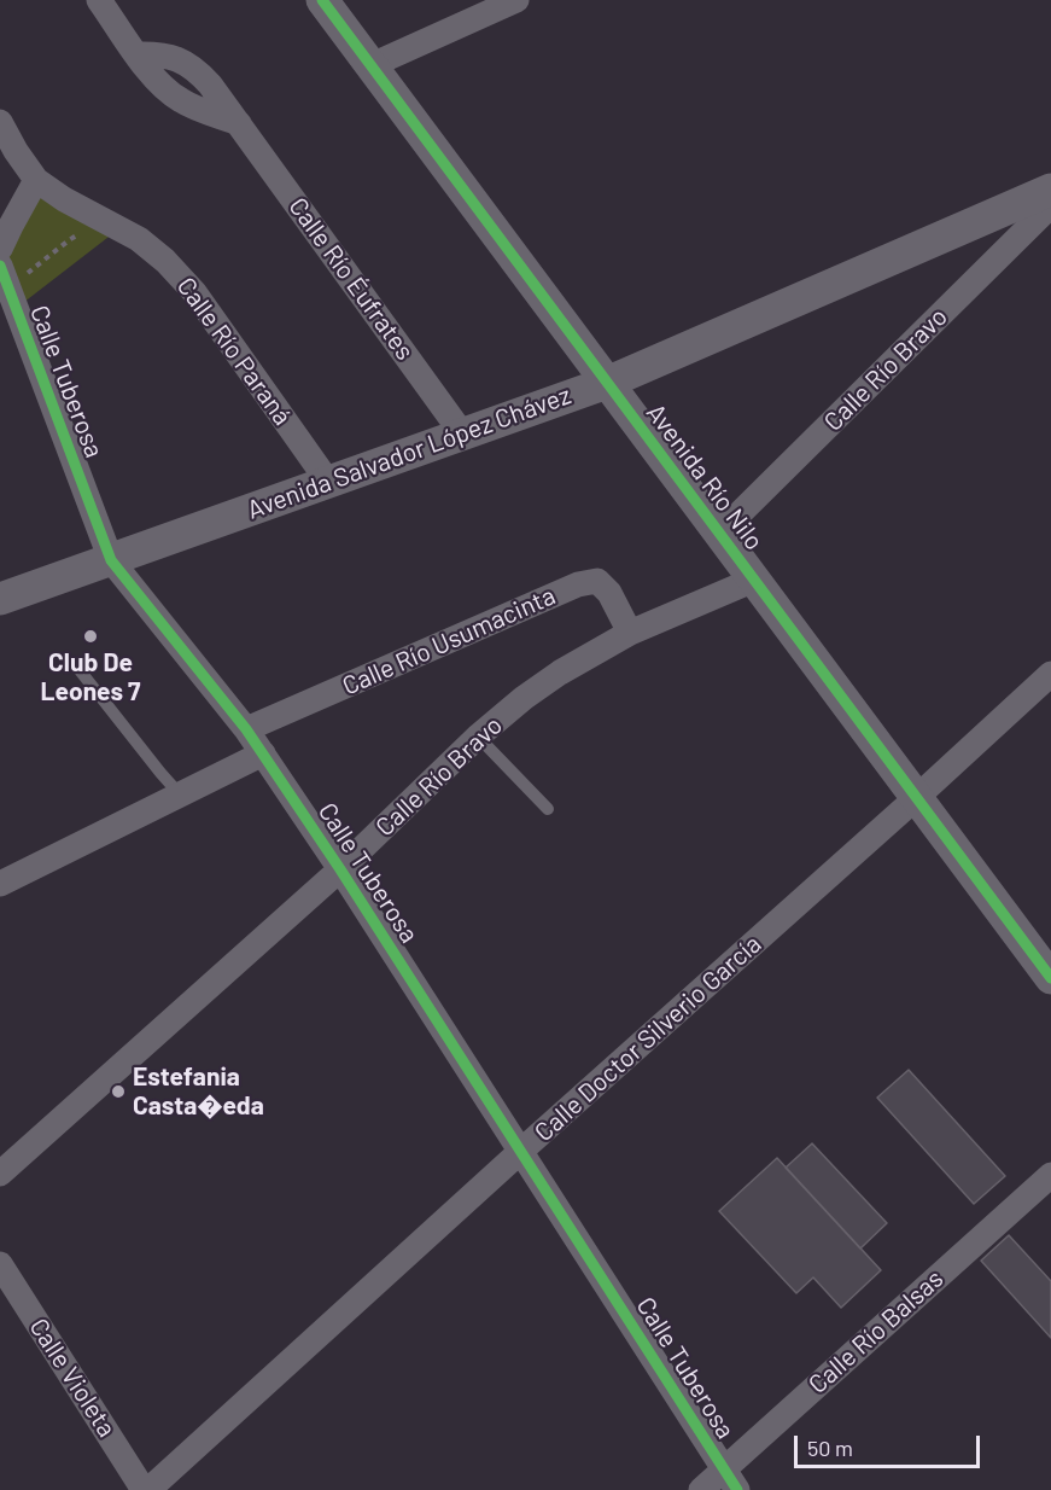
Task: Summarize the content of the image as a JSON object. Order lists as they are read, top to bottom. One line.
{"streets":{"street":["Calle Río Éufrates","Calle Río Paraná","Calle Río Bravo","Calle Tuberosa","Avenida Salvador López Chávez","Avenida Río Nilo","Calle Río Usumacinta","Calle Doctor Silverio García","Calle Río Balsas","Calle Violeta"]},"crossings":[["Calle Río Éufrates","Avenida Salvador López Chávez"],["Calle Río Paraná","Avenida Salvador López Chávez"],["Calle Río Bravo","Calle Tuberosa"],["Calle Río Bravo","Avenida Río Nilo"],["Calle Río Bravo","Calle Río Usumacinta"],["Calle Tuberosa","Avenida Salvador López Chávez"],["Calle Tuberosa","Calle Río Usumacinta"],["Calle Tuberosa","Calle Doctor Silverio García"],["Calle Tuberosa","Calle Río Balsas"],["Avenida Salvador López Chávez","Avenida Río Nilo"],["Avenida Río Nilo","Calle Doctor Silverio García"],["Calle Doctor Silverio García","Calle Violeta"]],"places":["Club De Leones 7","Estefania Casta�eda"],"scale_bar":"50 m"}
